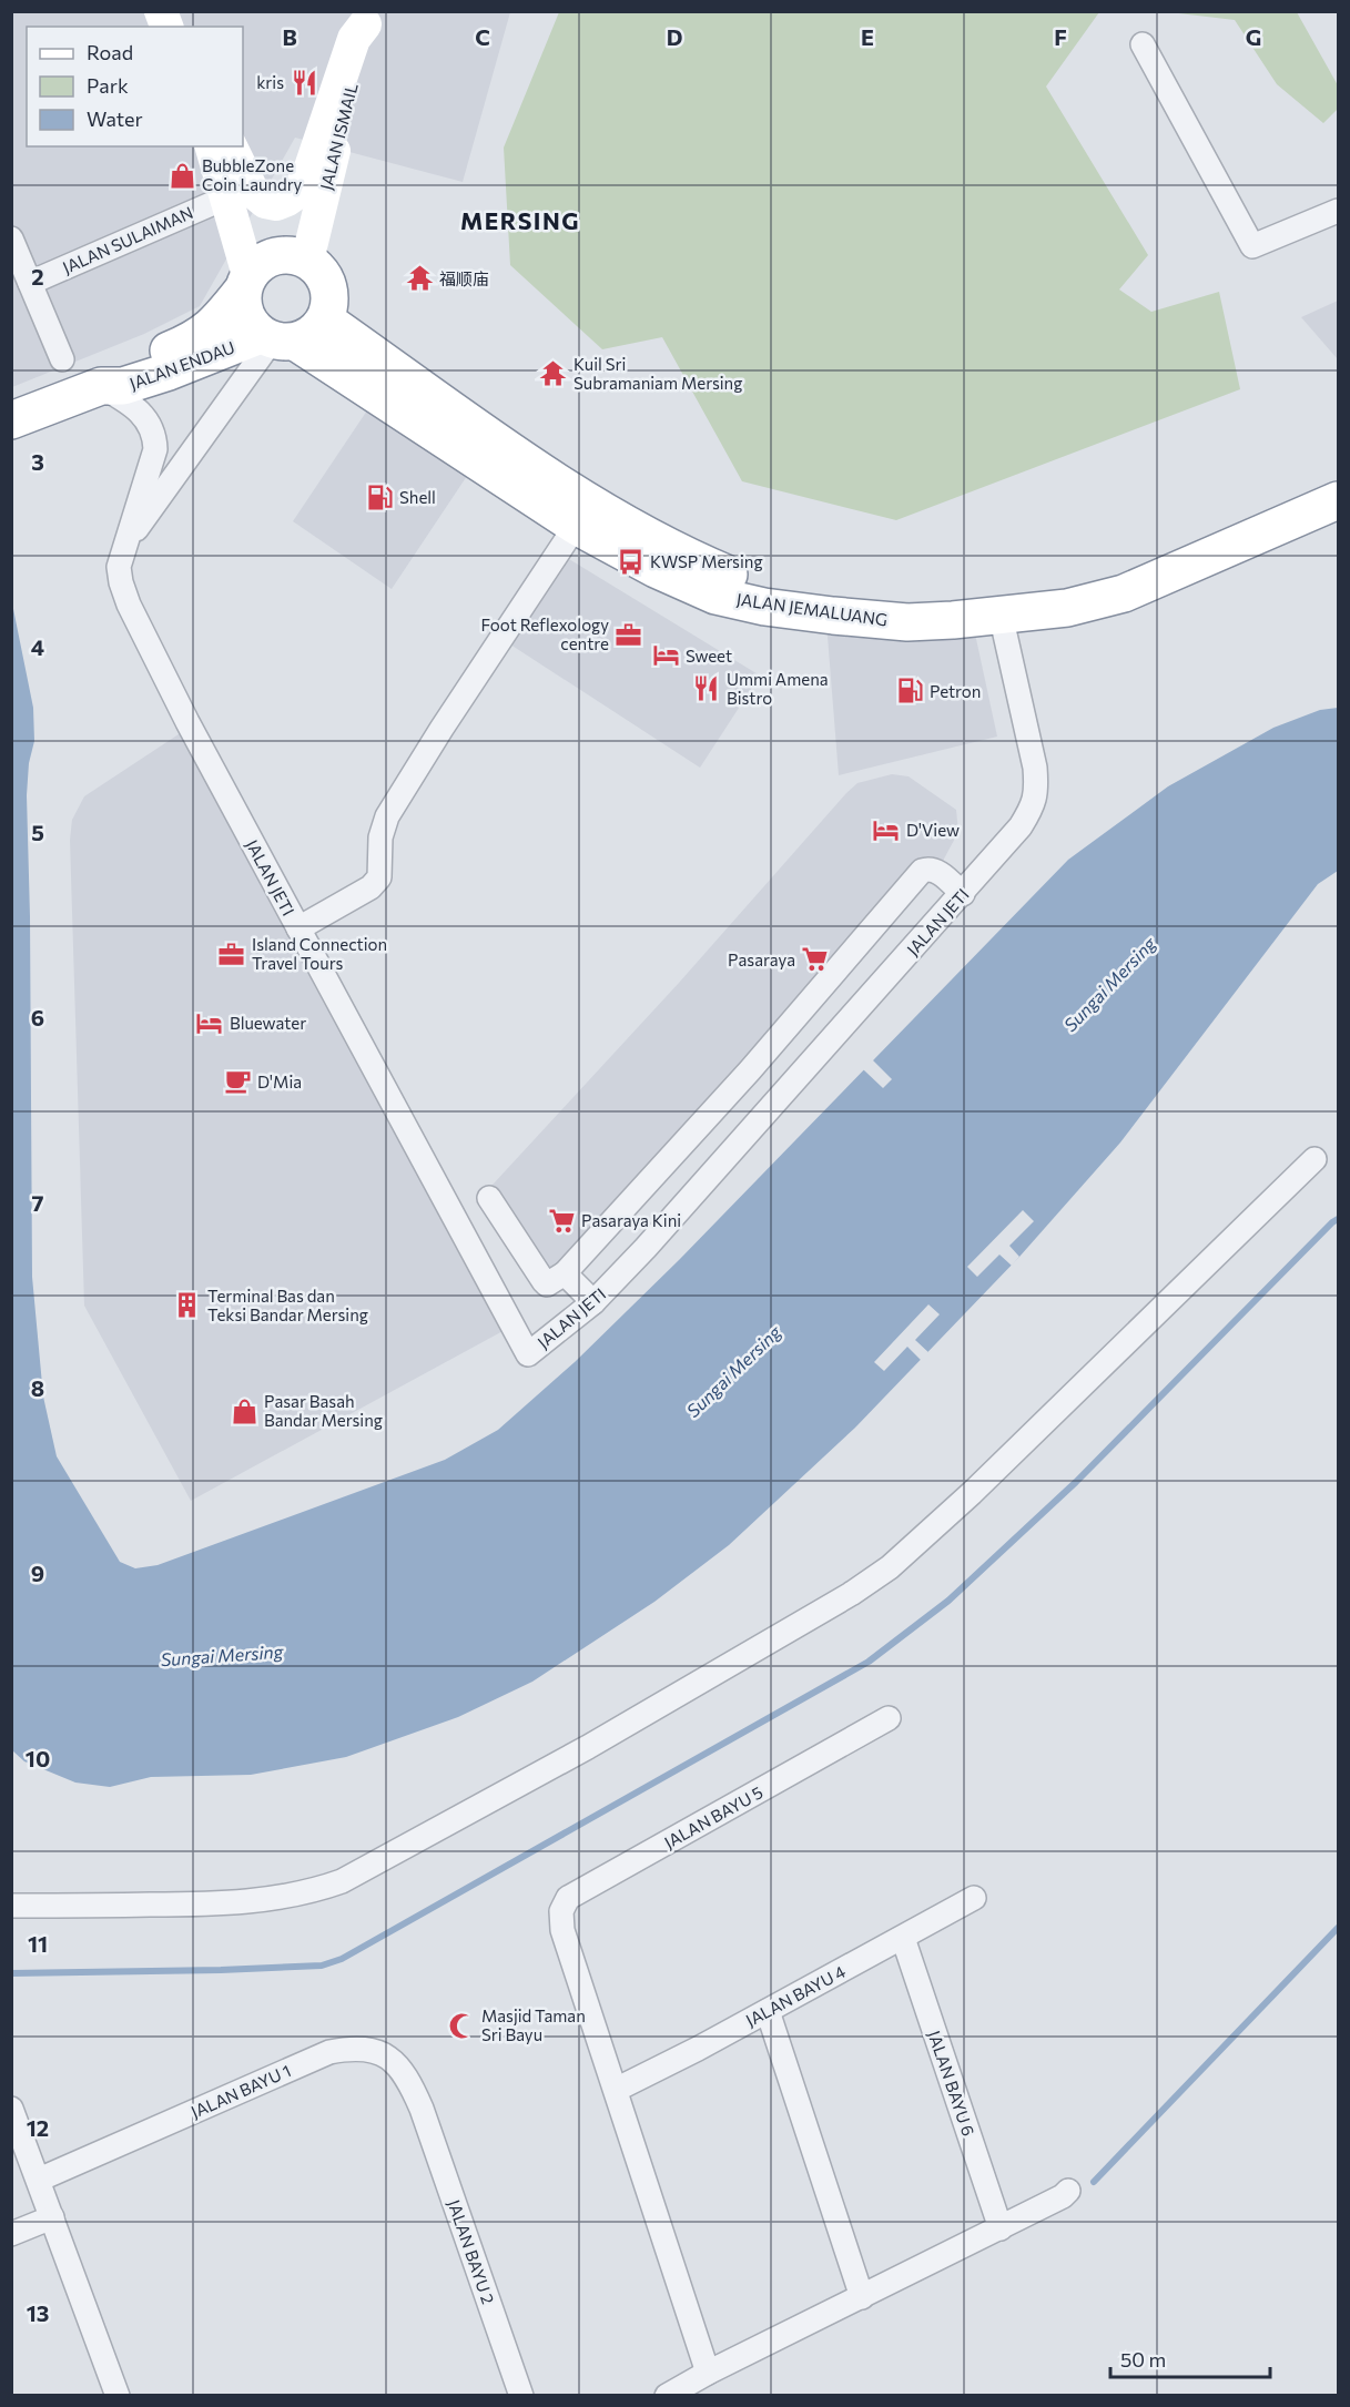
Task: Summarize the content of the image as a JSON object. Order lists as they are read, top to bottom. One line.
{"streets":{"highway":["JALAN ENDAU","JALAN JEMALUANG"],"street":["JALAN ISMAIL","JALAN SULAIMAN","JALAN JETI","JALAN BAYU 5","JALAN BAYU 4","JALAN BAYU 6","JALAN BAYU 1","JALAN BAYU 2"]},"crossings":[["JALAN ISMAIL","JALAN ENDAU"],["JALAN ISMAIL","JALAN JEMALUANG"],["JALAN ENDAU","JALAN JEMALUANG"],["JALAN ENDAU","JALAN JETI"],["JALAN JEMALUANG","JALAN JETI"],["JALAN BAYU 5","JALAN BAYU 4"],["JALAN BAYU 4","JALAN BAYU 6"],["JALAN BAYU 1","JALAN BAYU 2"]],"districts":["MERSING"],"water":["Sungai Mersing"],"places":{"restaurant":["kris","Ummi Amena Bistro"],"shop":["BubbleZone Coin Laundry","Pasar Basah Bandar Mersing"],"temple":["福顺庙","Kuil Sri Subramaniam Mersing"],"fuel station":["Shell","Petron"],"bus stop":["KWSP Mersing"],"office":["Foot Reflexology centre","Island Connection Travel Tours"],"hotel":["Sweet","D'View","Bluewater"],"supermarket":["Pasaraya","Pasaraya Kini"],"cafe":["D'Mia"],"building":["Terminal Bas dan Teksi Bandar Mersing"],"mosque":["Masjid Taman Sri Bayu"]},"legend":["Road","Park","Water"],"scale_bar":"50 m","grid":{"columns":["B","C","D","E","F","G"],"rows":["2","3","4","5","6","7","8","9","10","11","12","13"]}}
